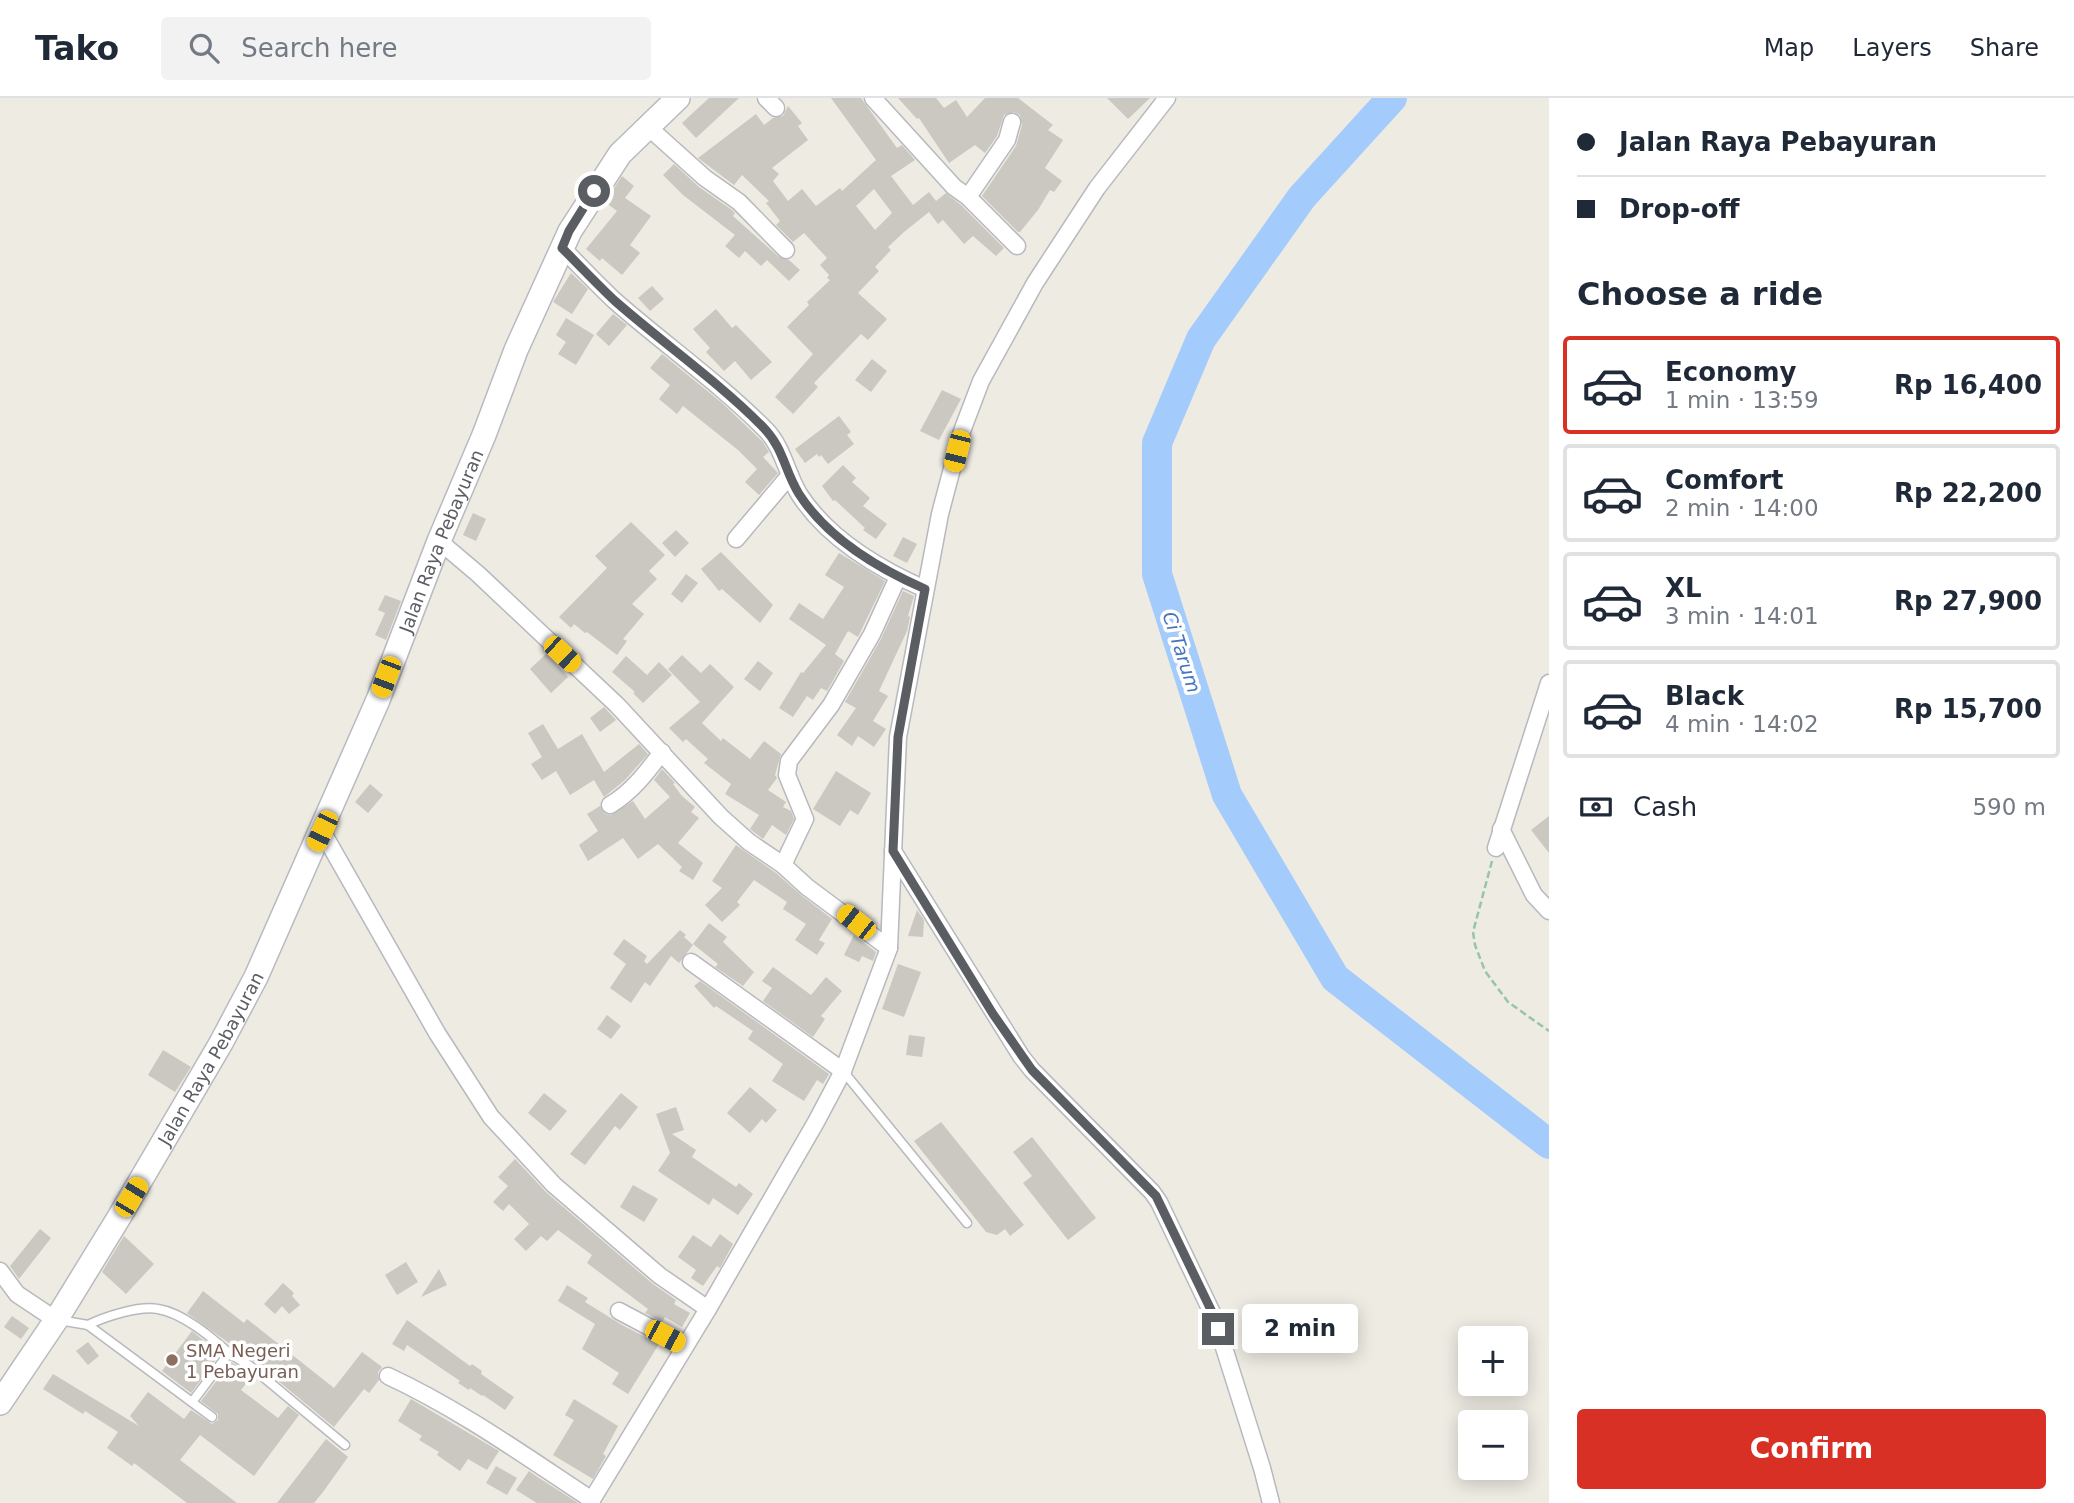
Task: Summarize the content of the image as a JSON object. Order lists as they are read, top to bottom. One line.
{"streets":{"main road":["Jalan Raya Pebayuran"]},"water":["Ci Tarum"],"places":["SMA Negeri 1 Pebayuran"],"page":{"header":"Tako","search":"Search here","nav":["Map","Layers","Share"],"banner":["Jalan Raya Pebayuran","Drop-off"],"heading":"Choose a ride","list":[{"name":"Economy","note":"1 min · 13:59","value":"Rp 16,400"},{"name":"Comfort","note":"2 min · 14:00","value":"Rp 22,200"},{"name":"XL","note":"3 min · 14:01","value":"Rp 27,900"},{"name":"Black","note":"4 min · 14:02","value":"Rp 15,700"}],"pay":["Cash","590 m"],"bubble":"2 min","map_buttons":["+","−"],"buttons":"Confirm"}}
